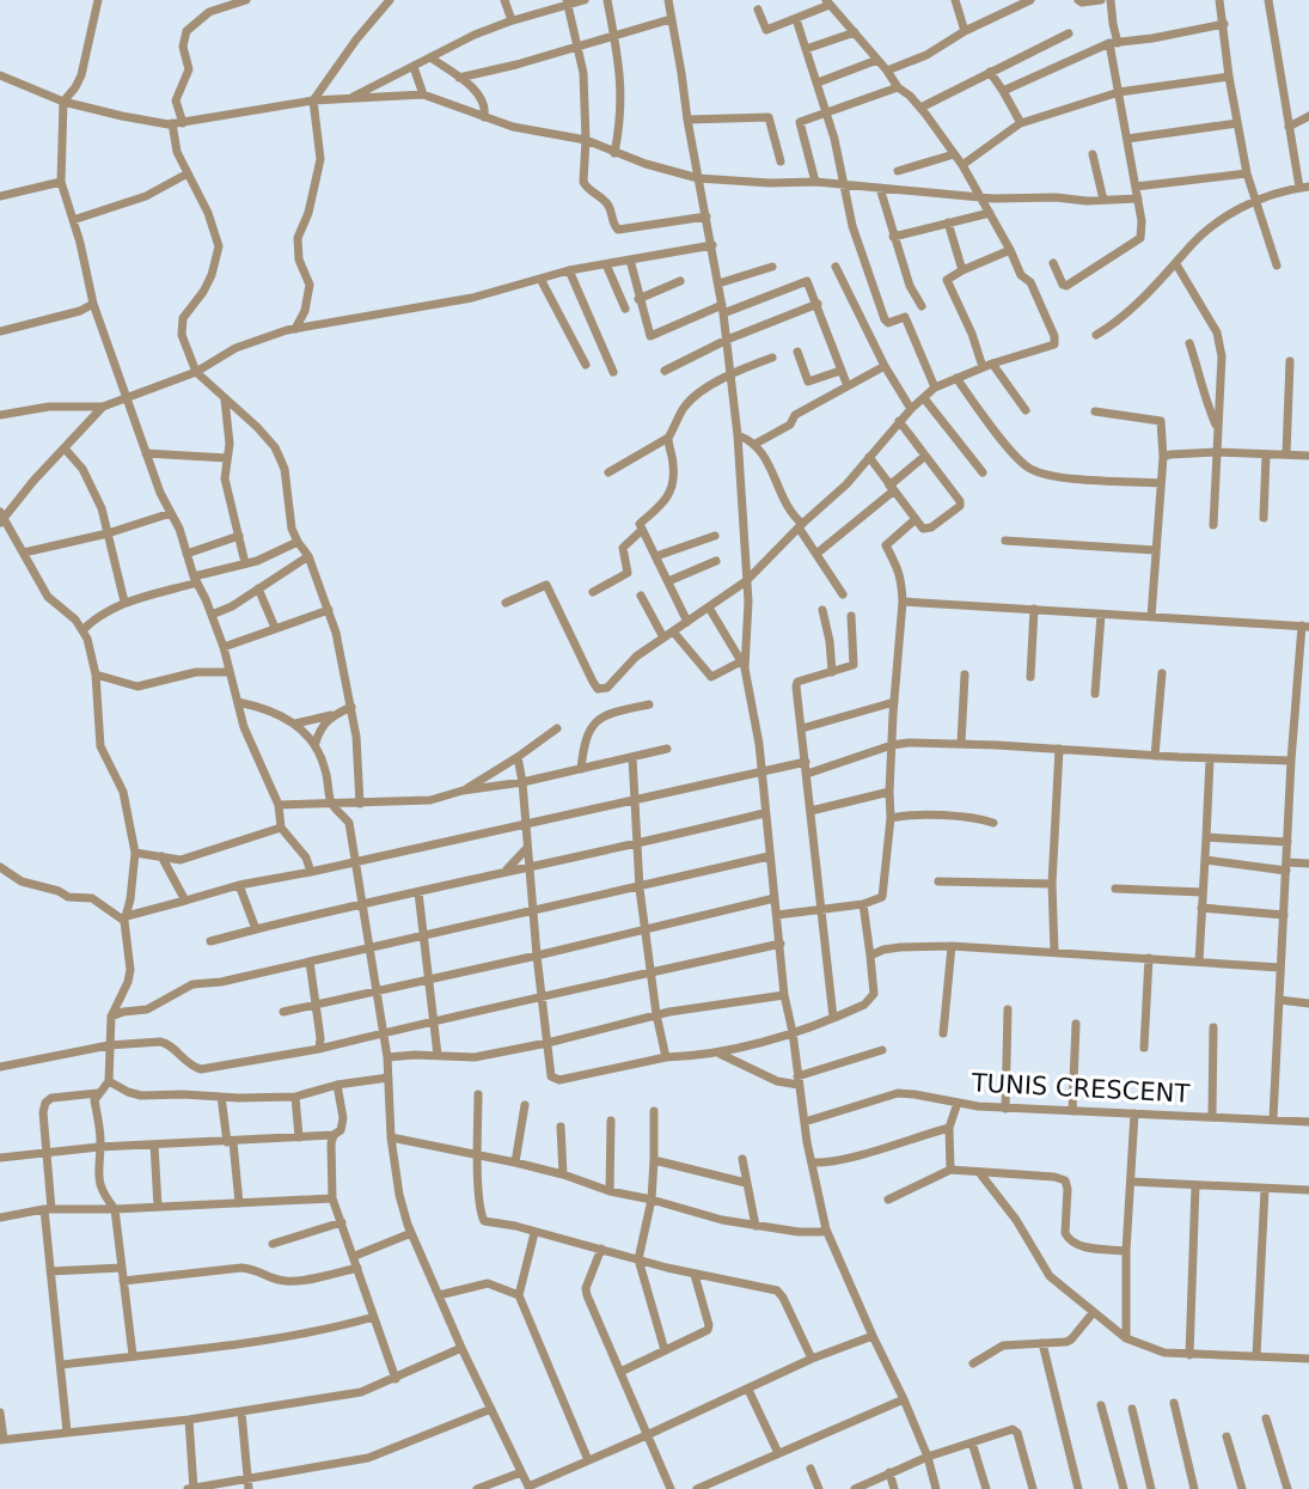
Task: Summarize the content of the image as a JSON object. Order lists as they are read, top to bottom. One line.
{"streets":{"street":["TUNIS CRESCENT"]}}
